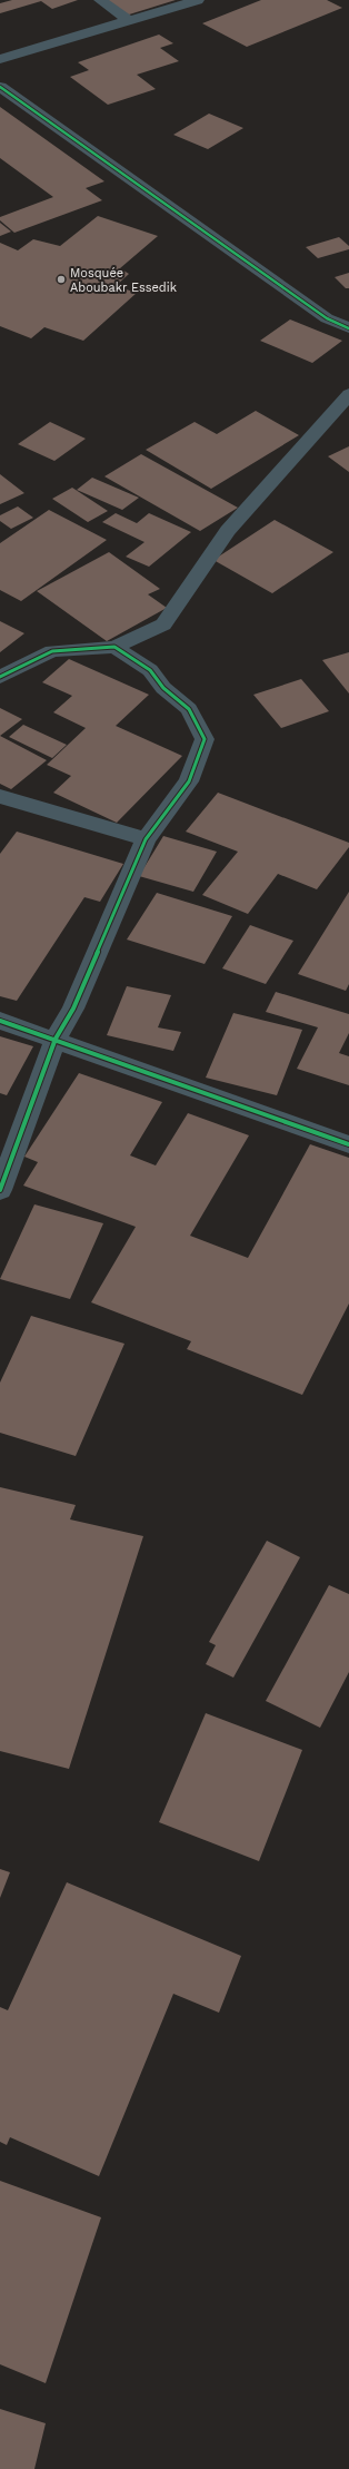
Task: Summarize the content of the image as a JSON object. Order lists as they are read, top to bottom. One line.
{"places":["Mosquée Aboubakr Essedik"]}
